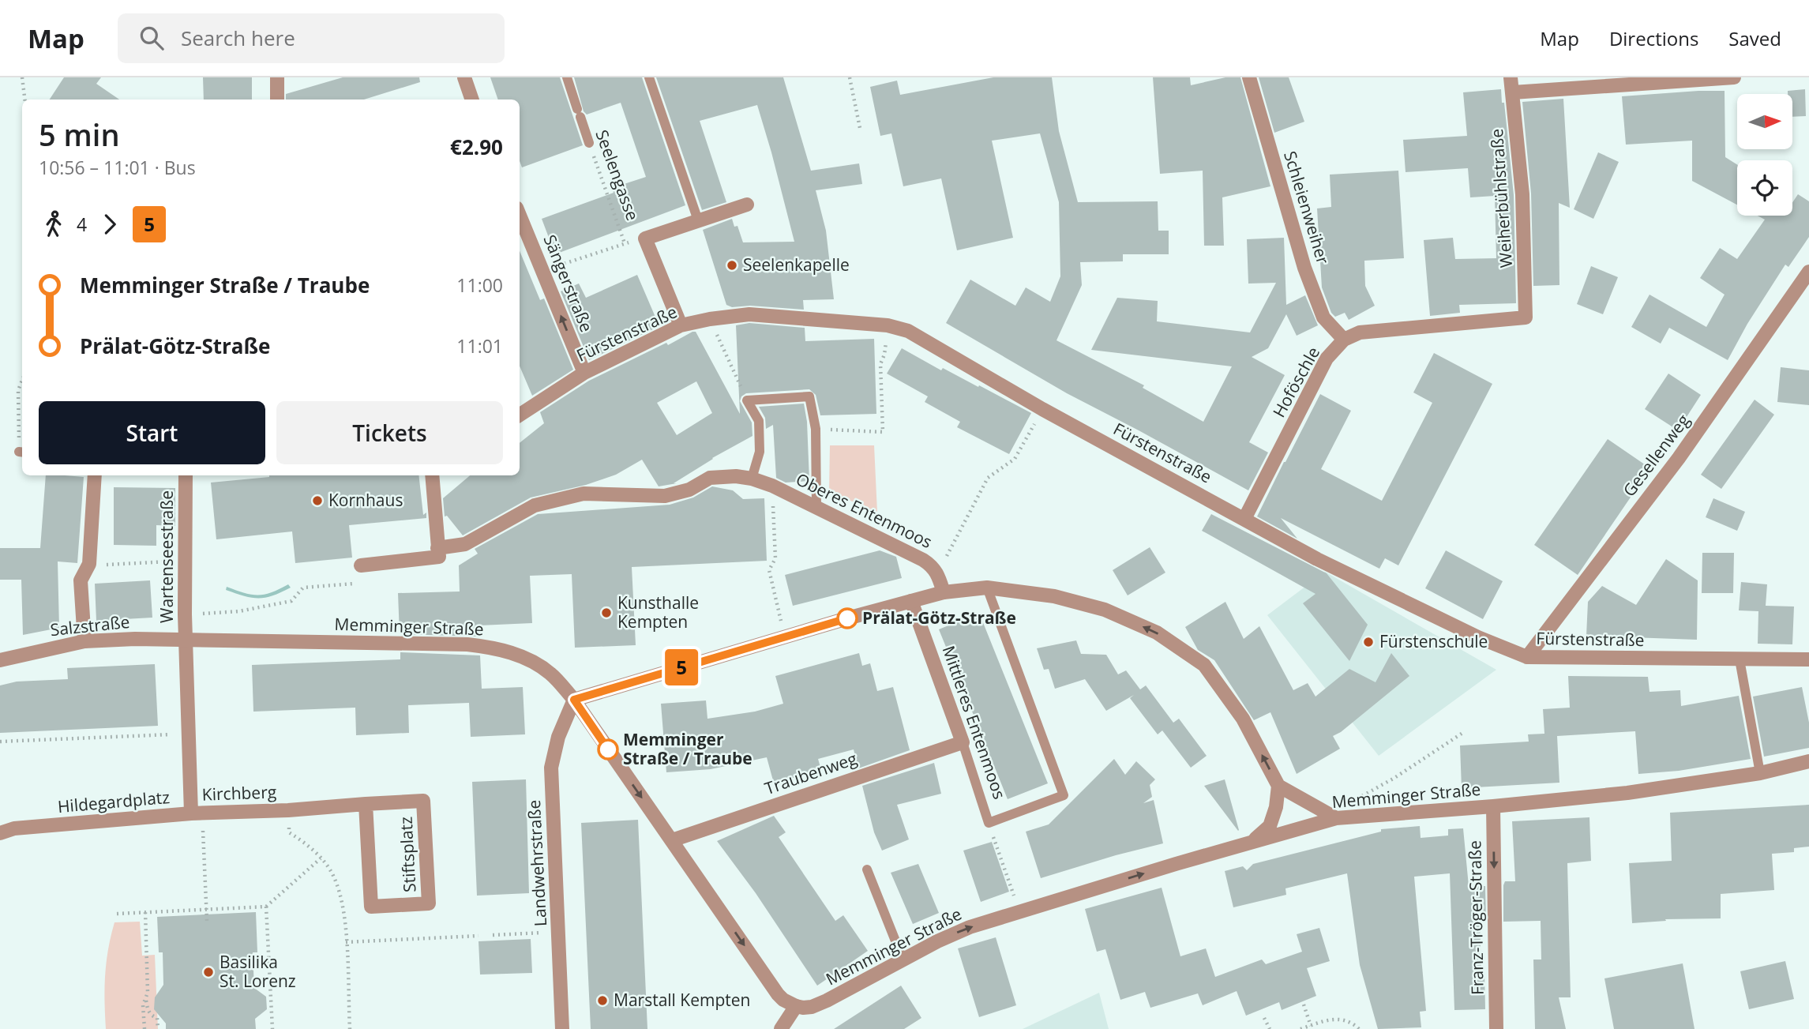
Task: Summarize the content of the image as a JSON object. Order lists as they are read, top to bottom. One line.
{"streets":{"street":["Weiherbühlstraße","Schleienweiher","Sängerstraße","Fürstenstraße","Hoföschle","Gesellenweg","Oberes Entenmoos","Wartenseestraße","Salzstraße","Memminger Straße","Mittleres Entenmoos","Traubenweg","Kirchberg","Hildegardplatz","Stiftsplatz","Landwehrstraße","Franz-Tröger-Straße"],"lane":["Seelengasse"]},"crossings":[["Weiherbühlstraße","Hoföschle"],["Schleienweiher","Hoföschle"],["Sängerstraße","Fürstenstraße"],["Fürstenstraße","Hoföschle"],["Fürstenstraße","Gesellenweg"],["Wartenseestraße","Salzstraße"],["Wartenseestraße","Memminger Straße"],["Wartenseestraße","Hildegardplatz"],["Salzstraße","Memminger Straße"],["Salzstraße","Hildegardplatz"],["Memminger Straße","Traubenweg"],["Memminger Straße","Hildegardplatz"],["Memminger Straße","Landwehrstraße"],["Memminger Straße","Franz-Tröger-Straße"],["Mittleres Entenmoos","Traubenweg"],["Kirchberg","Hildegardplatz"],["Kirchberg","Stiftsplatz"]],"one_way":["Franz-Tröger-Straße"],"places":["Seelenkapelle","Kornhaus","Kunsthalle Kempten","Prälat-Götz-Straße","Fürstenschule","Memminger Straße / Traube","Basilika St. Lorenz","Marstall Kempten"],"lines":["bus line 5"],"north":"right","page":{"header":"Map","search":"Search here","nav":["Map","Directions","Saved"],"on_map":"5","heading":["5 min","10:56 – 11:01 · Bus","€2.90"],"legs":["4","5"],"list":[{"name":"Memminger Straße / Traube","value":"11:00"},{"name":"Prälat-Götz-Straße","value":"11:01"}],"buttons":["Start","Tickets"]}}
